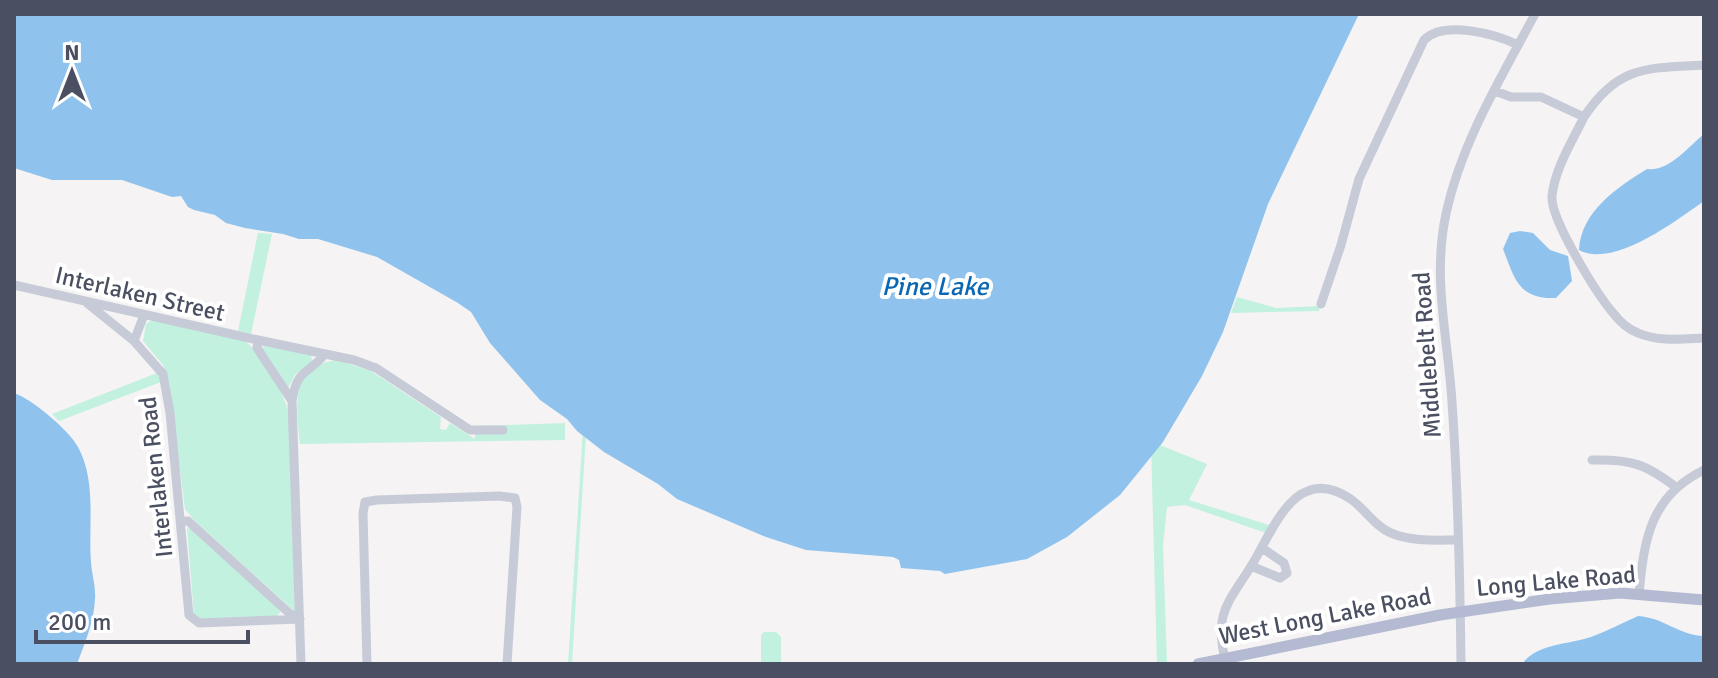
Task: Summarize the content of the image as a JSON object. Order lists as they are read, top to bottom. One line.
{"streets":{"main road":["Long Lake Road","West Long Lake Road"],"street":["Interlaken Street","Middlebelt Road","Interlaken Road"]},"crossings":[["Interlaken Street","Interlaken Road"],["Middlebelt Road","Long Lake Road"],["Middlebelt Road","West Long Lake Road"],["Long Lake Road","West Long Lake Road"]],"water":["Pine Lake"],"scale_bar":"200 m","north":"top"}
